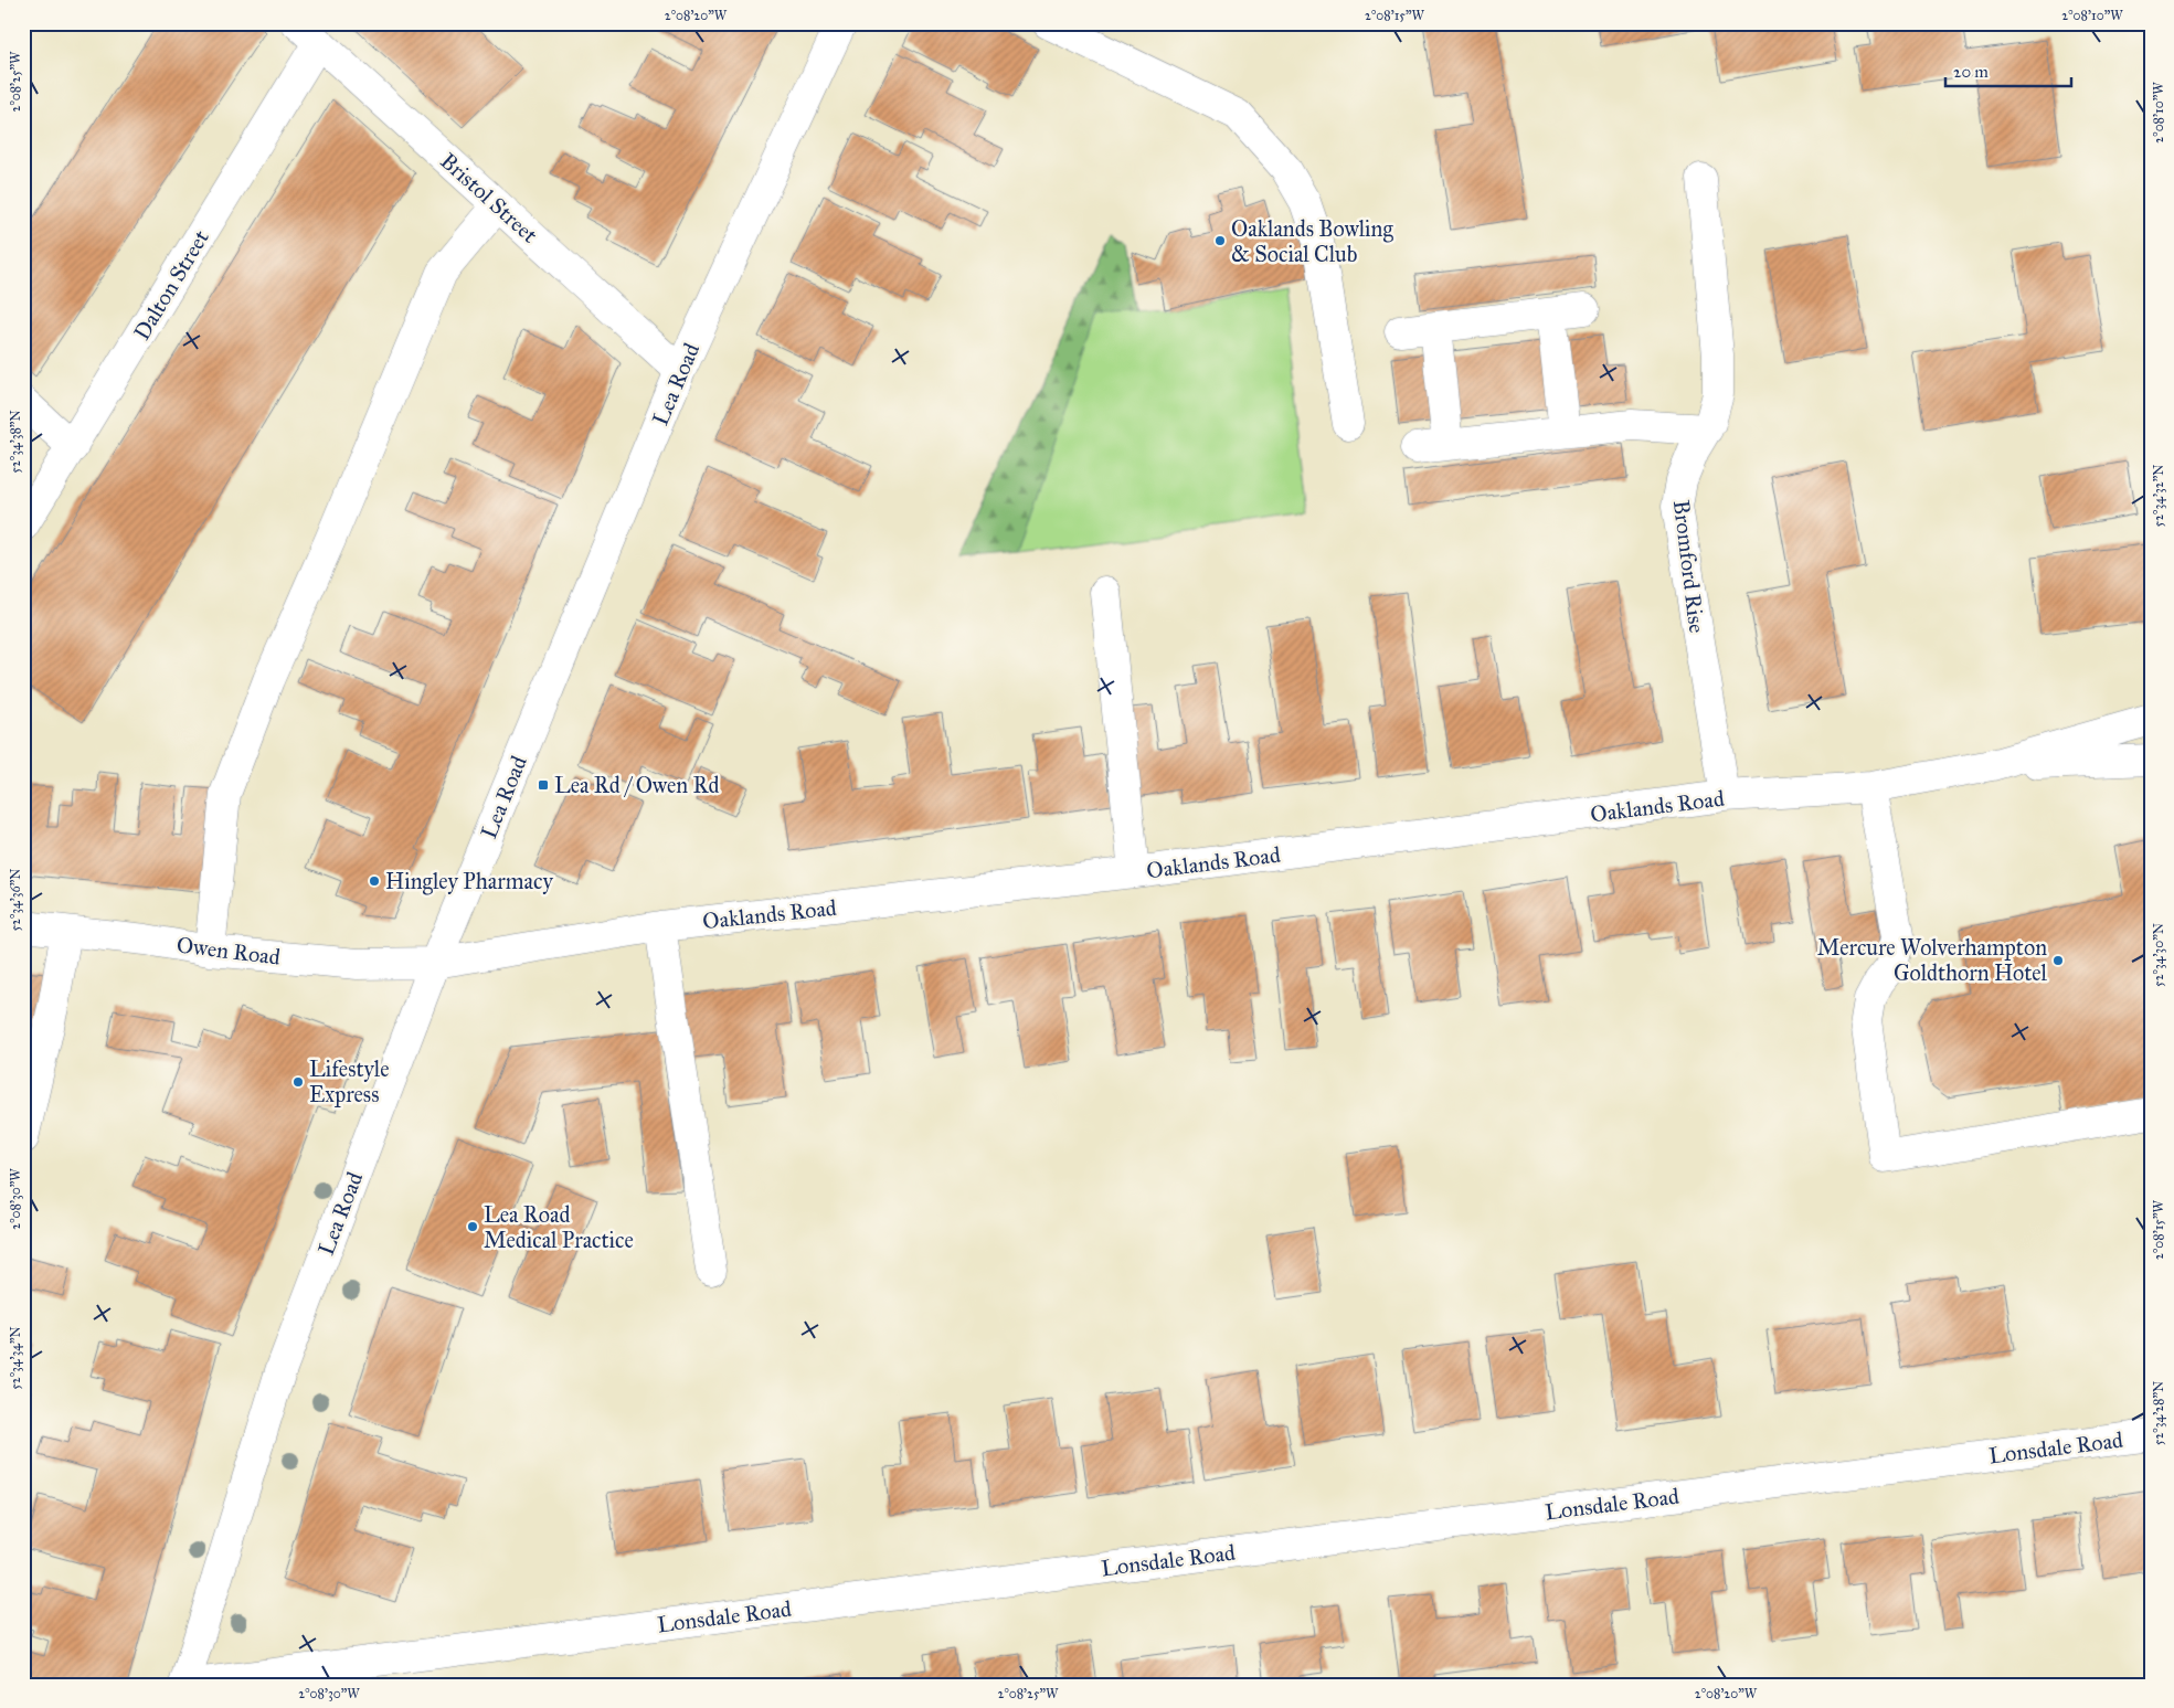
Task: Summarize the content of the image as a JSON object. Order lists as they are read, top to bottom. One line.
{"streets":{"street":["Bristol Street","Dalton Street","Lea Road","Bromford Rise","Oaklands Road","Owen Road","Lonsdale Road"]},"crossings":[["Bristol Street","Dalton Street"],["Bristol Street","Lea Road"],["Lea Road","Oaklands Road"],["Lea Road","Owen Road"],["Lea Road","Lonsdale Road"],["Bromford Rise","Oaklands Road"],["Oaklands Road","Owen Road"]],"places":{"other":["Oaklands Bowling & Social Club","Hingley Pharmacy","Mercure Wolverhampton Goldthorn Hotel","Lifestyle Express","Lea Road Medical Practice"],"transit":["Lea Rd / Owen Rd"]},"scale_bar":"20 m","coordinates":["2°08'20\"W","2°08'15\"W","2°08'10\"W","2°08'25\"W","52°34'38\"N","52°34'32\"N","52°34'36\"N","52°34'30\"N","2°08'30\"W","52°34'34\"N","52°34'28\"N"]}
